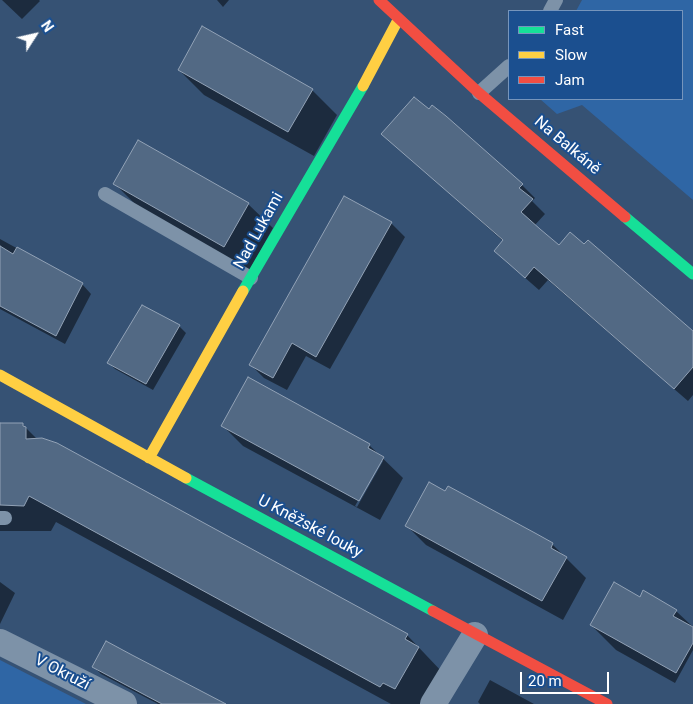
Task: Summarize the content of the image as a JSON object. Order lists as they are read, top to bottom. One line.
{"streets":{"street":["Na Balkáně","Nad Lukami","U Kněžské louky","V Okruží"]},"crossings":[["Na Balkáně","Nad Lukami"],["Nad Lukami","U Kněžské louky"]],"legend":["Fast","Slow","Jam"],"scale_bar":"20 m","north":"top right"}
